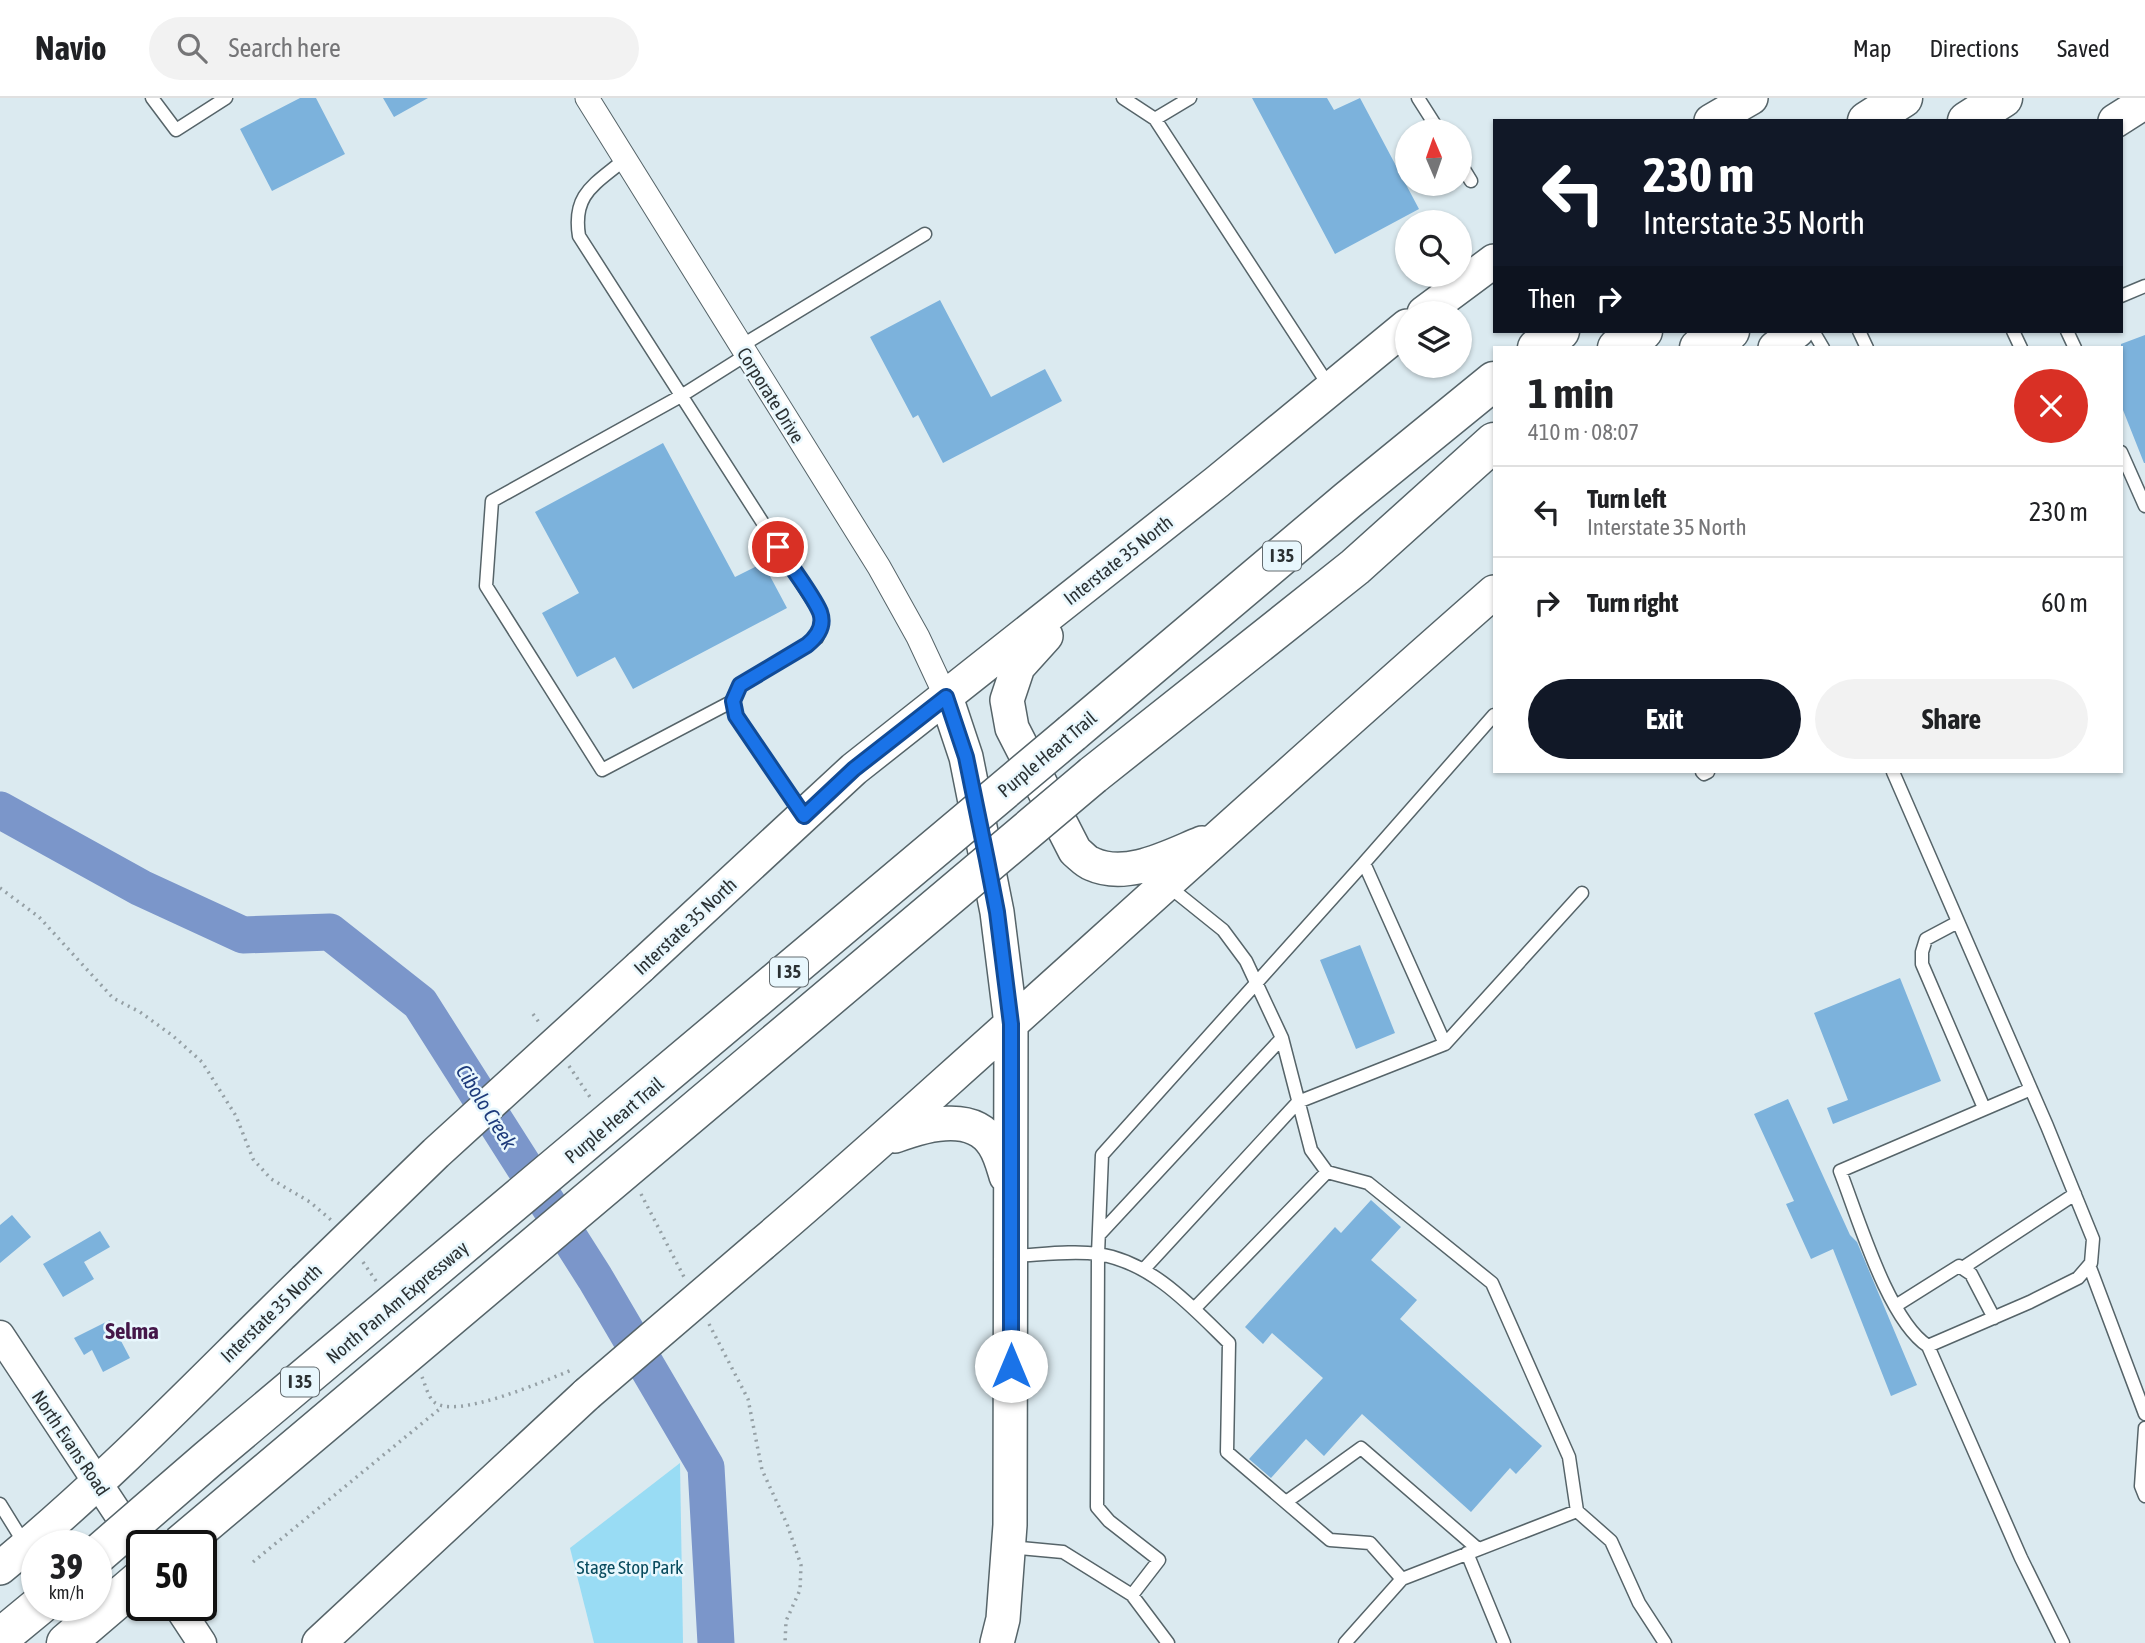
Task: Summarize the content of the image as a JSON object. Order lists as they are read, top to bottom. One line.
{"streets":{"highway":["I 35","Purple Heart Trail","North Pan Am Expressway"],"main road":["Interstate 35 North"],"street":["Corporate Drive","North Evans Road"]},"crossings":[["Corporate Drive","Interstate 35 North"],["Interstate 35 North","North Evans Road"],["Purple Heart Trail","North Pan Am Expressway"]],"districts":["Selma"],"water":["Cibolo Creek"],"parks":["Stage Stop Park"],"north":"top","page":{"header":"Navio","search":"Search here","nav":["Map","Directions","Saved"],"turn":["230 m","Interstate 35 North"],"then":"Then","heading":["1 min","410 m · 08:07"],"list":[{"name":"Turn left","note":"Interstate 35 North","value":"230 m"},{"name":"Turn right","value":"60 m"}],"buttons":["Exit","Share"],"speed":"39 km/h","limit":"50"}}
